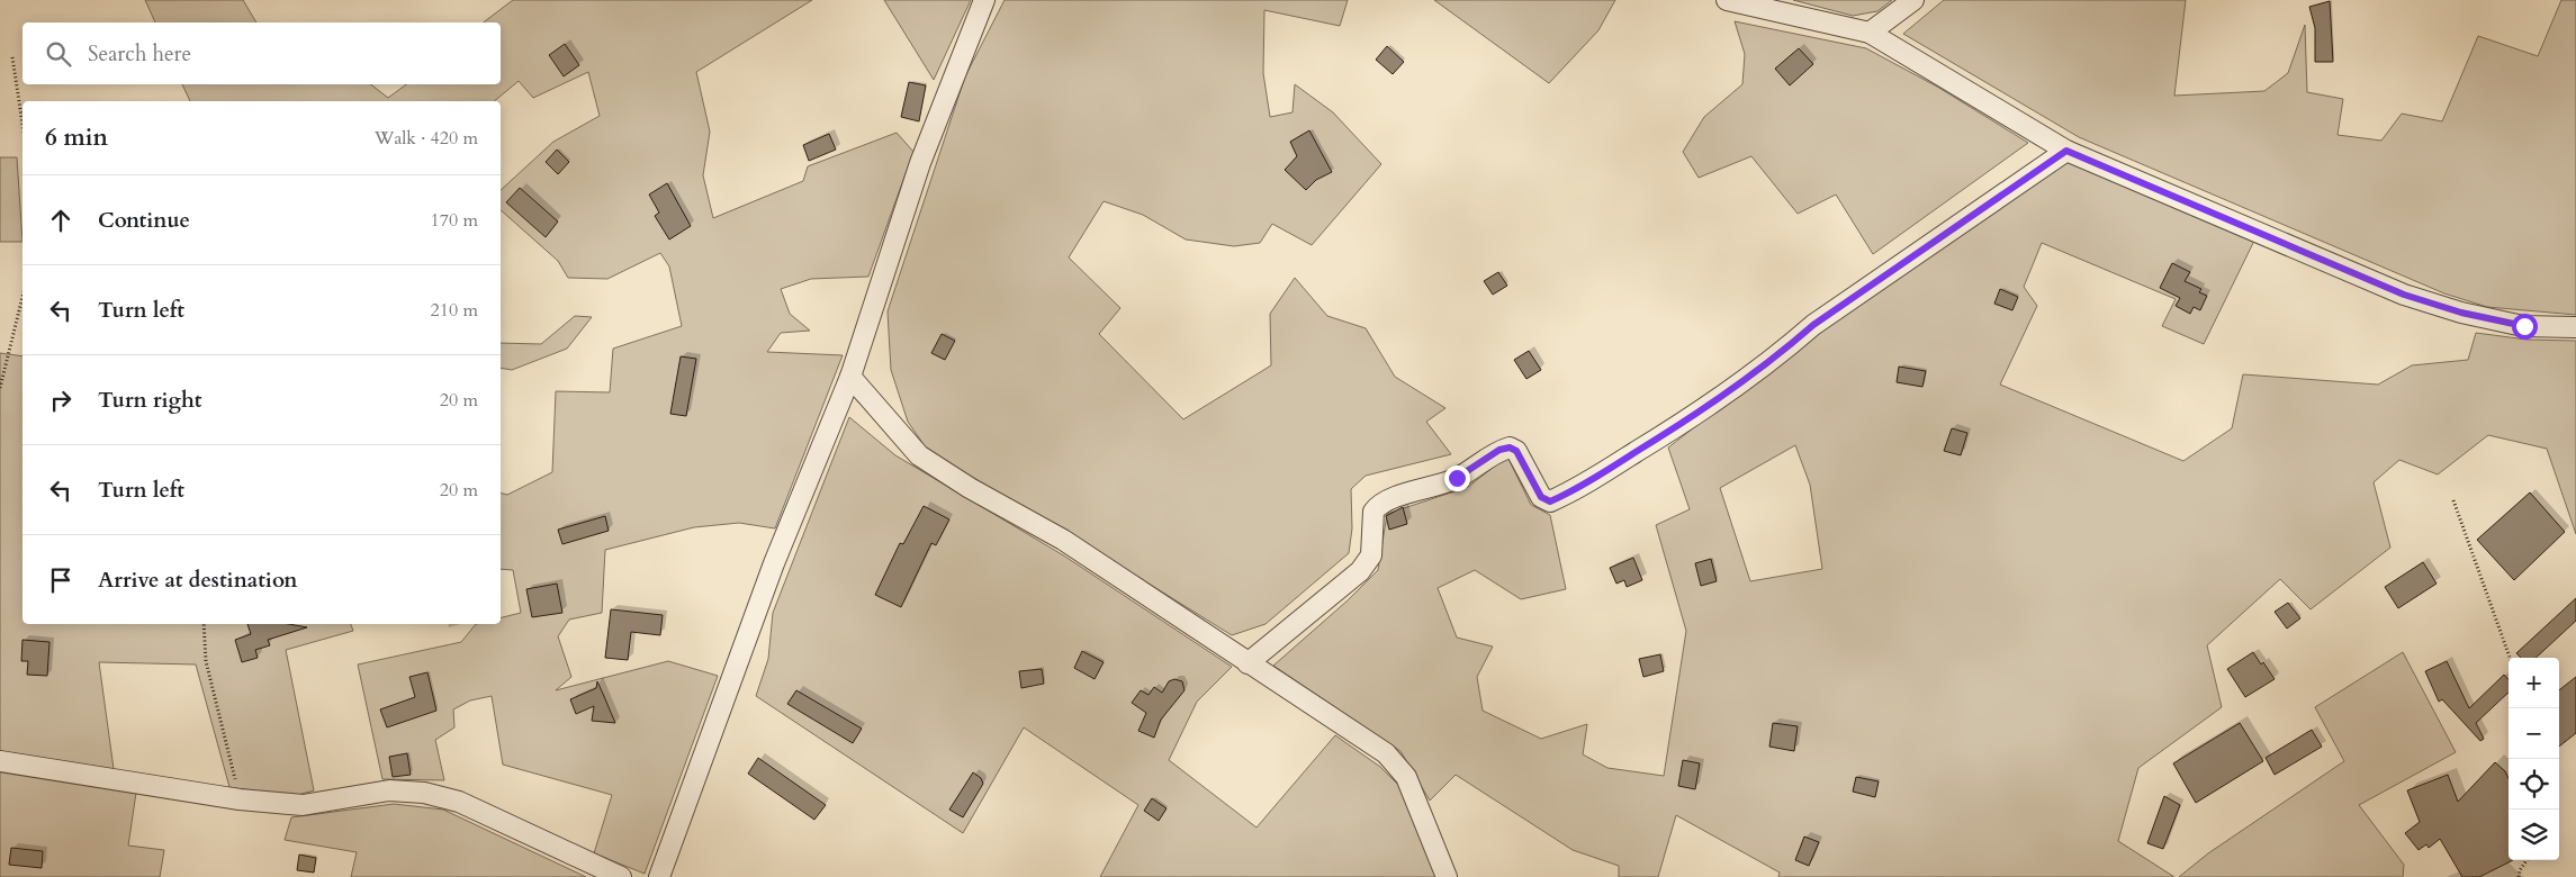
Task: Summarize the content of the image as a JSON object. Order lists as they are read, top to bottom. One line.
{"page":{"search":"Search here","heading":["6 min","Walk · 420 m"],"list":[["Continue","170 m"],["Turn left","210 m"],["Turn right","20 m"],["Turn left","20 m"],"Arrive at destination"],"map_buttons":["+","−"]}}
